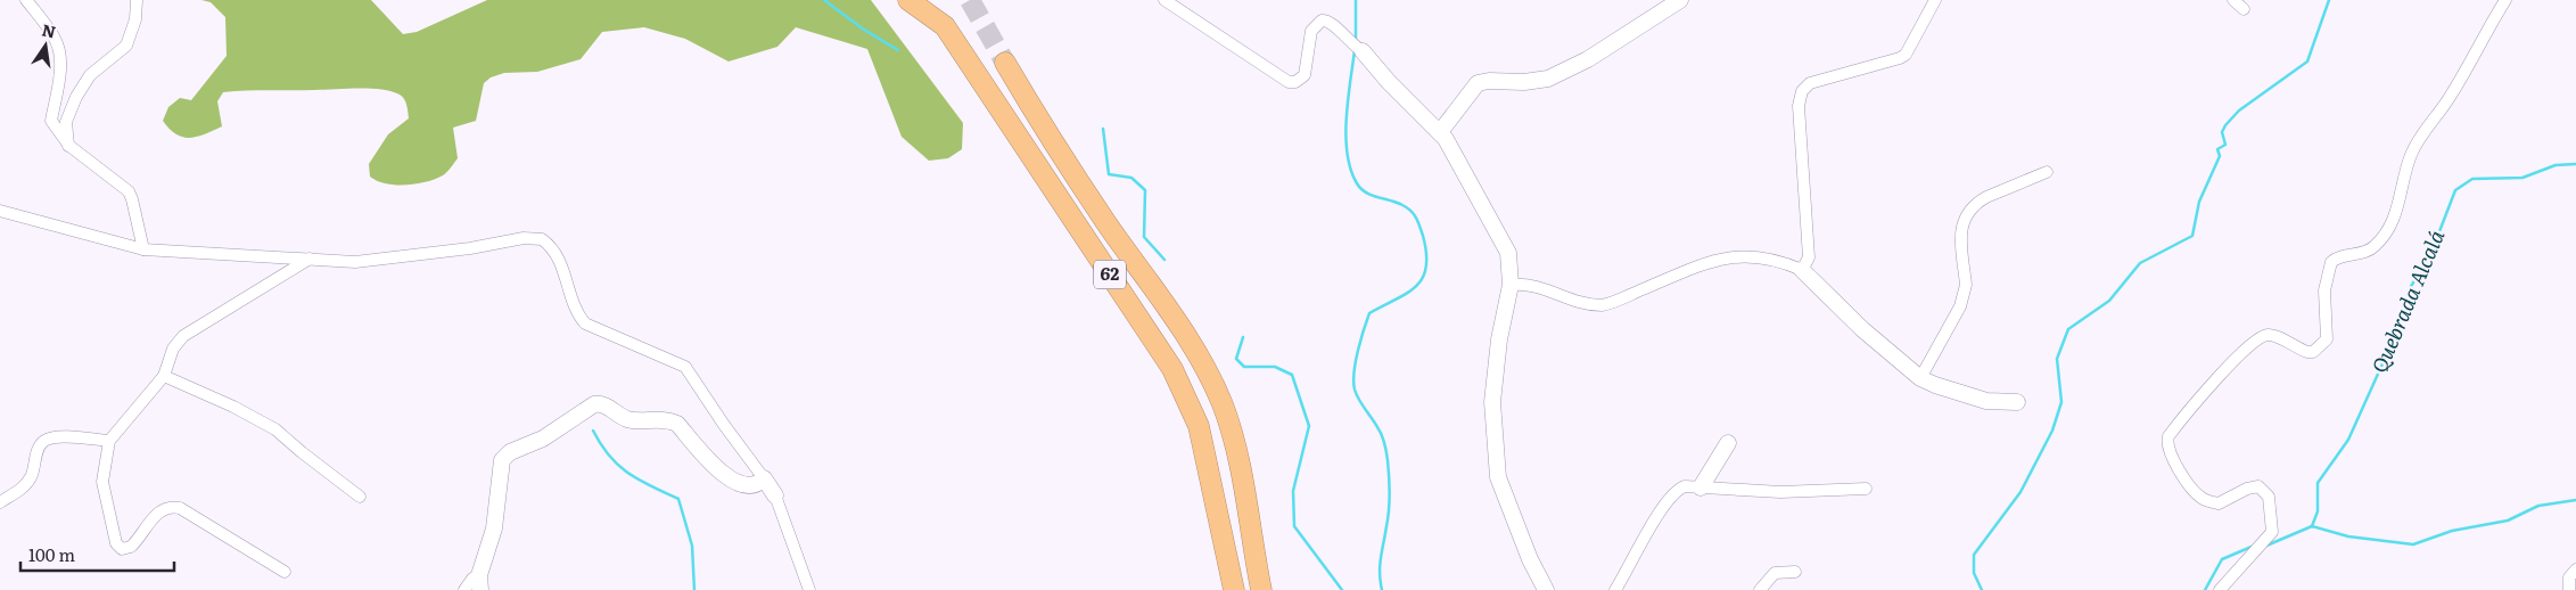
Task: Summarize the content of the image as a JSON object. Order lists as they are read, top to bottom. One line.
{"streets":{"highway":["62"]},"water":["Quebrada Alcalá"],"scale_bar":"100 m","north":"top"}
